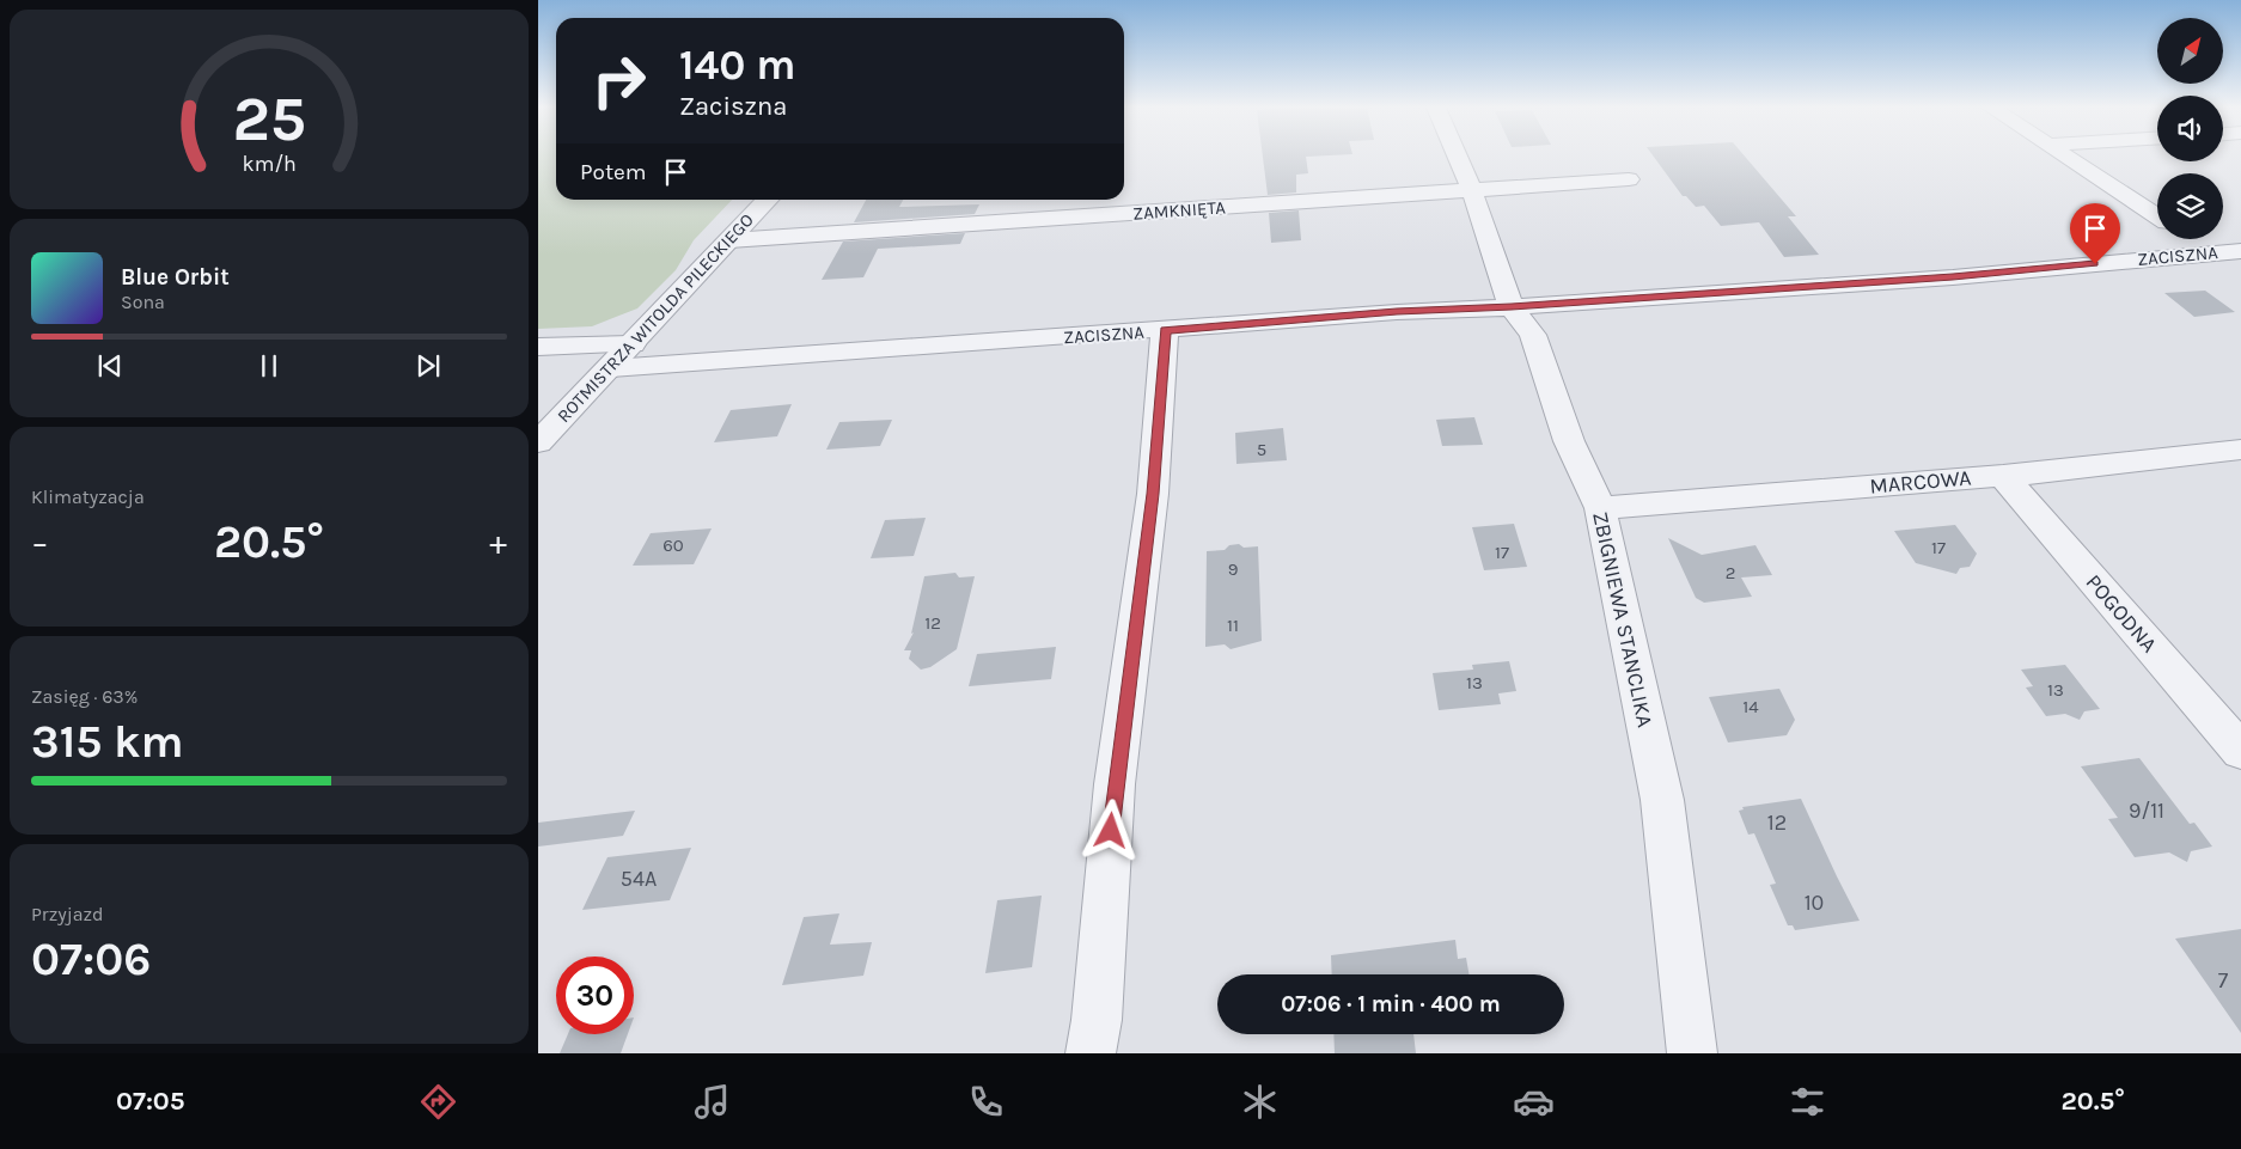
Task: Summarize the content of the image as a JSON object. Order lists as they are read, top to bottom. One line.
{"streets":{"street":["ZAMKNIĘTA","ZACISZNA","ROTMISTRZA WITOLDA PILECKIEGO","MARCOWA","POGODNA","ZBIGNIEWA STANCLIKA"]},"crossings":[["ZAMKNIĘTA","ROTMISTRZA WITOLDA PILECKIEGO"],["ZAMKNIĘTA","ZBIGNIEWA STANCLIKA"],["ZACISZNA","ROTMISTRZA WITOLDA PILECKIEGO"],["ZACISZNA","ZBIGNIEWA STANCLIKA"],["MARCOWA","POGODNA"],["MARCOWA","ZBIGNIEWA STANCLIKA"]],"house_numbers":["5","60","17","17","9","2","12","11","13","13","14","9/11","12","54A","10","7"],"north":"top right","page":{"turn":["140 m","Zaciszna"],"then":"Potem","song":["Blue Orbit","Sona"],"tile":["Klimatyzacja",["Zasięg · 63%","315 km"],["Przyjazd","07:06"]],"heat":["−","20.5°","+"],"limit":"30","trip":"07:06 · 1 min · 400 m","tabs":["07:05","20.5°"],"gauge":["25","km/h"]}}
